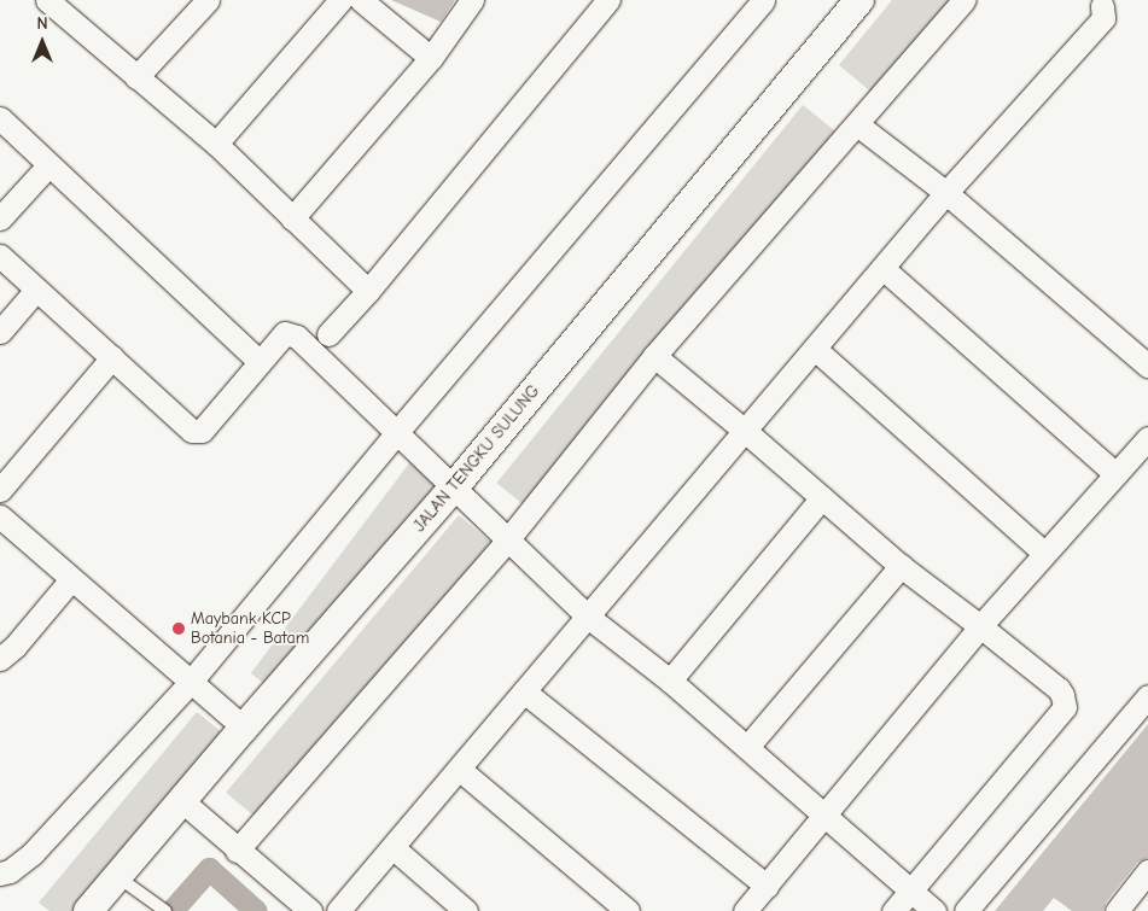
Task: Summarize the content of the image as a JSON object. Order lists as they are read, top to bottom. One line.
{"streets":{"street":["JALAN TENGKU SULUNG"]},"places":["Maybank KCP Botania - Batam"],"north":"top"}
